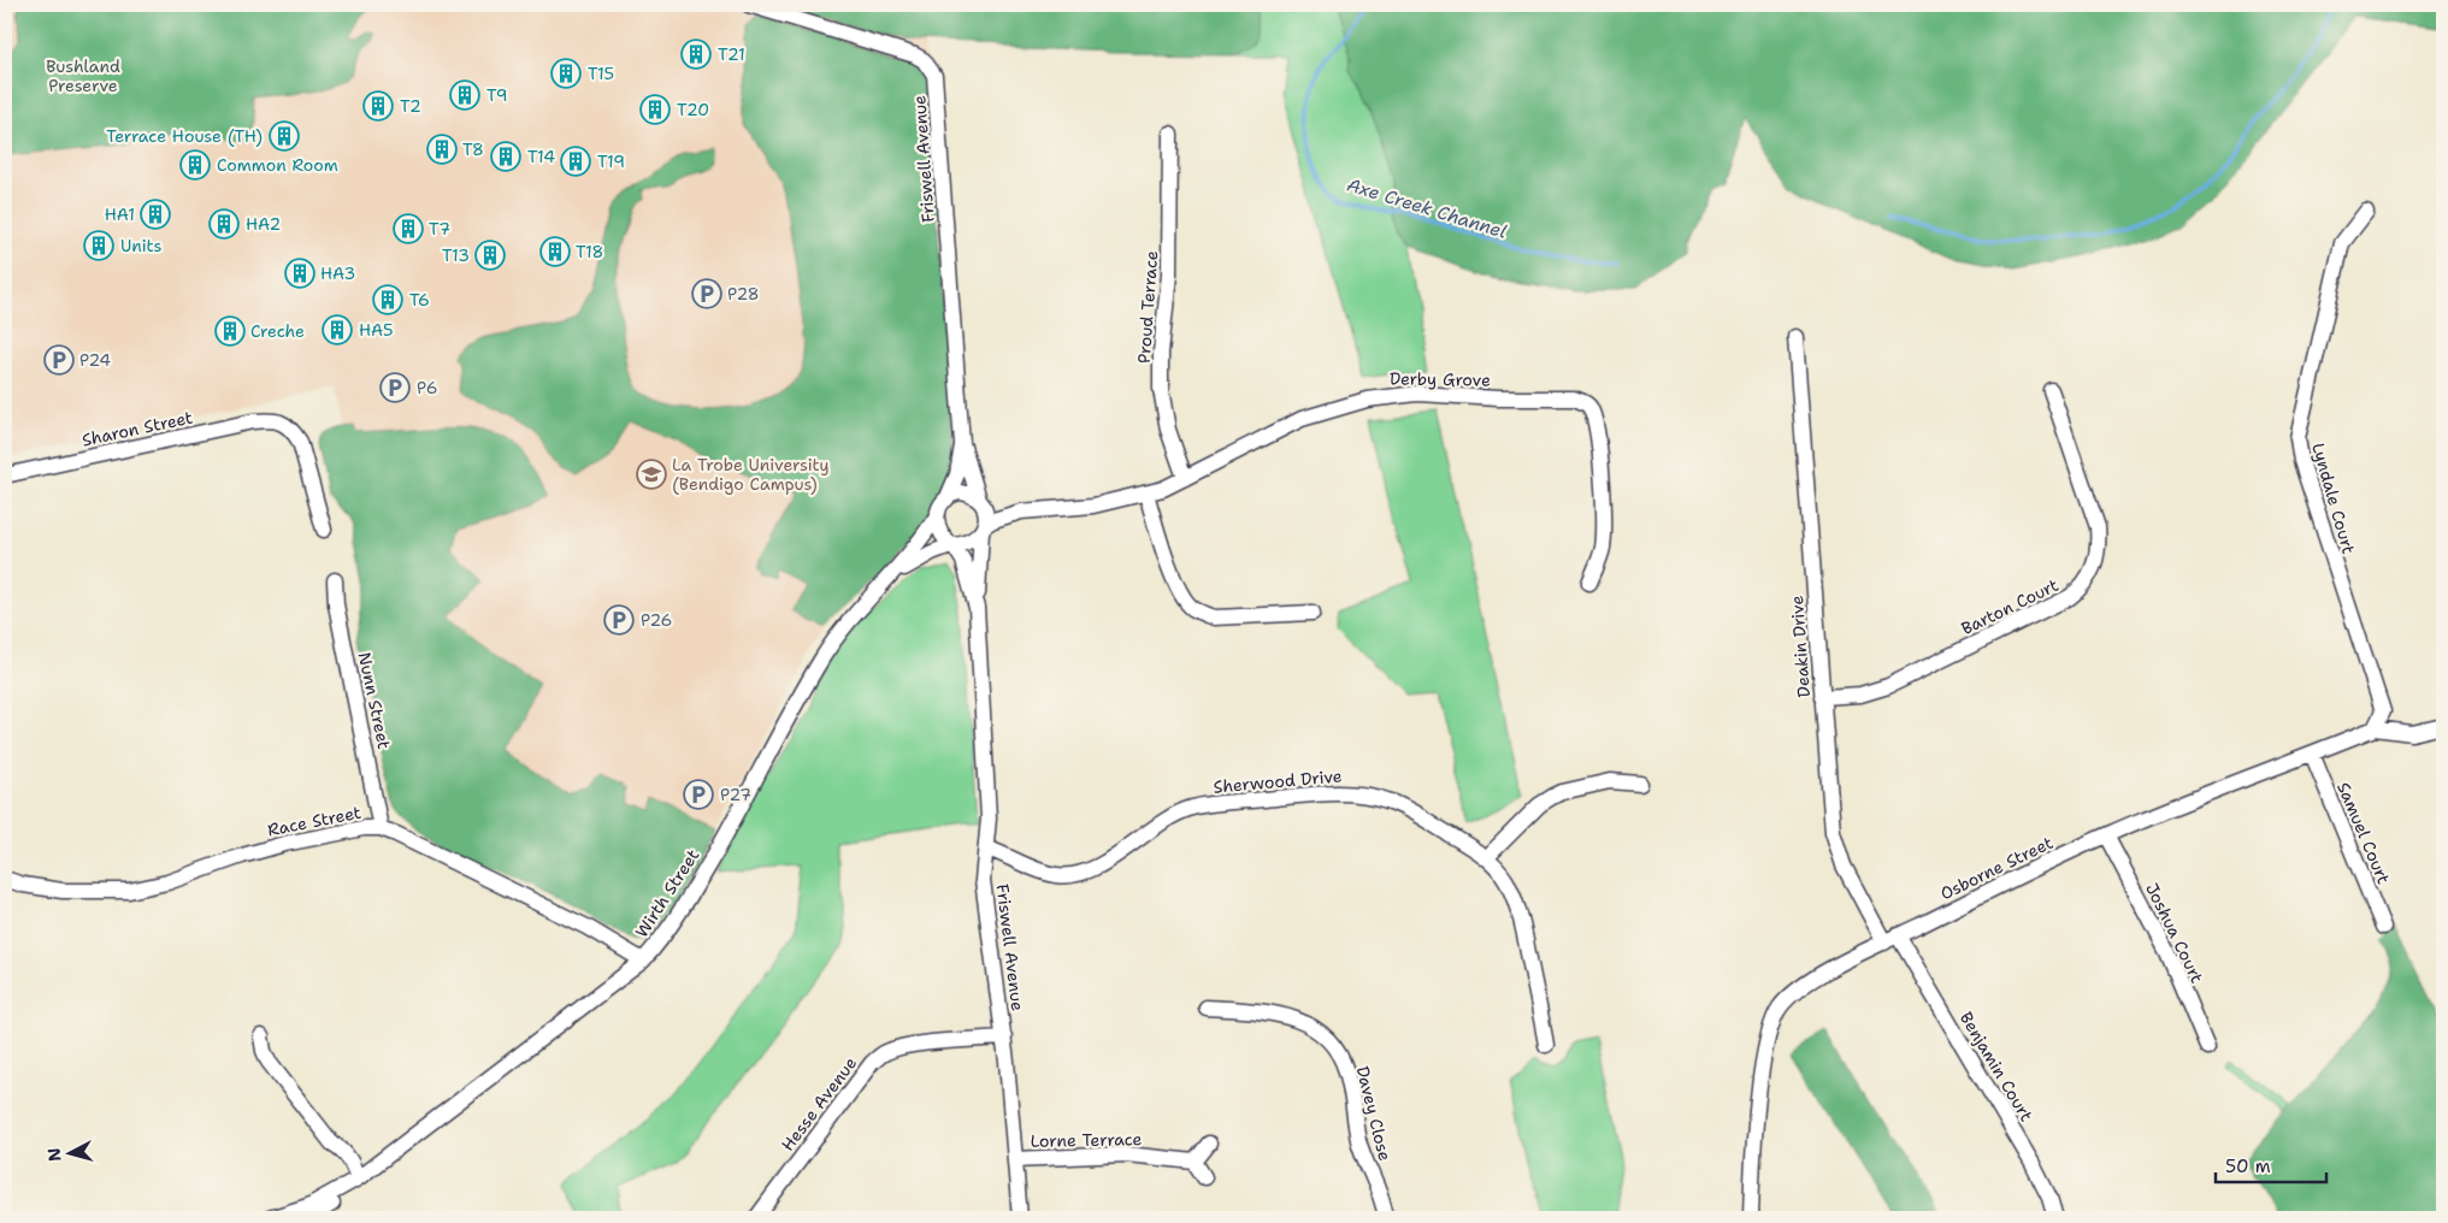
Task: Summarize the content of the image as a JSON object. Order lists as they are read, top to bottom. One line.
{"streets":{"street":["Friswell Avenue","Proud Terrace","Derby Grove","Sharon Street","Lyndale Court","Barton Court","Deakin Drive","Nunn Street","Sherwood Drive","Race Street","Samuel Court","Osborne Street","Wirth Street","Joshua Court","Benjamin Court","Hesse Avenue","Davey Close","Lorne Terrace"]},"crossings":[["Friswell Avenue","Derby Grove"],["Friswell Avenue","Sherwood Drive"],["Friswell Avenue","Wirth Street"],["Friswell Avenue","Hesse Avenue"],["Friswell Avenue","Lorne Terrace"],["Proud Terrace","Derby Grove"],["Derby Grove","Wirth Street"],["Lyndale Court","Osborne Street"],["Barton Court","Deakin Drive"],["Deakin Drive","Osborne Street"],["Deakin Drive","Benjamin Court"],["Nunn Street","Race Street"],["Race Street","Wirth Street"],["Samuel Court","Osborne Street"],["Osborne Street","Joshua Court"],["Osborne Street","Benjamin Court"]],"water":["Axe Creek Channel"],"parks":["Bushland Preserve"],"places":{"building":["T21","T15","T9","T2","T20","Terrace House (TH)","T8","T14","T19","Common Room","HA1","HA2","T7","Units","T18","T13","HA3","T6","HA5","Creche"],"parking":["P28","P24","P6","P26","P27"],"school or university":["La Trobe University (Bendigo Campus)"]},"scale_bar":"50 m","north":"left"}
